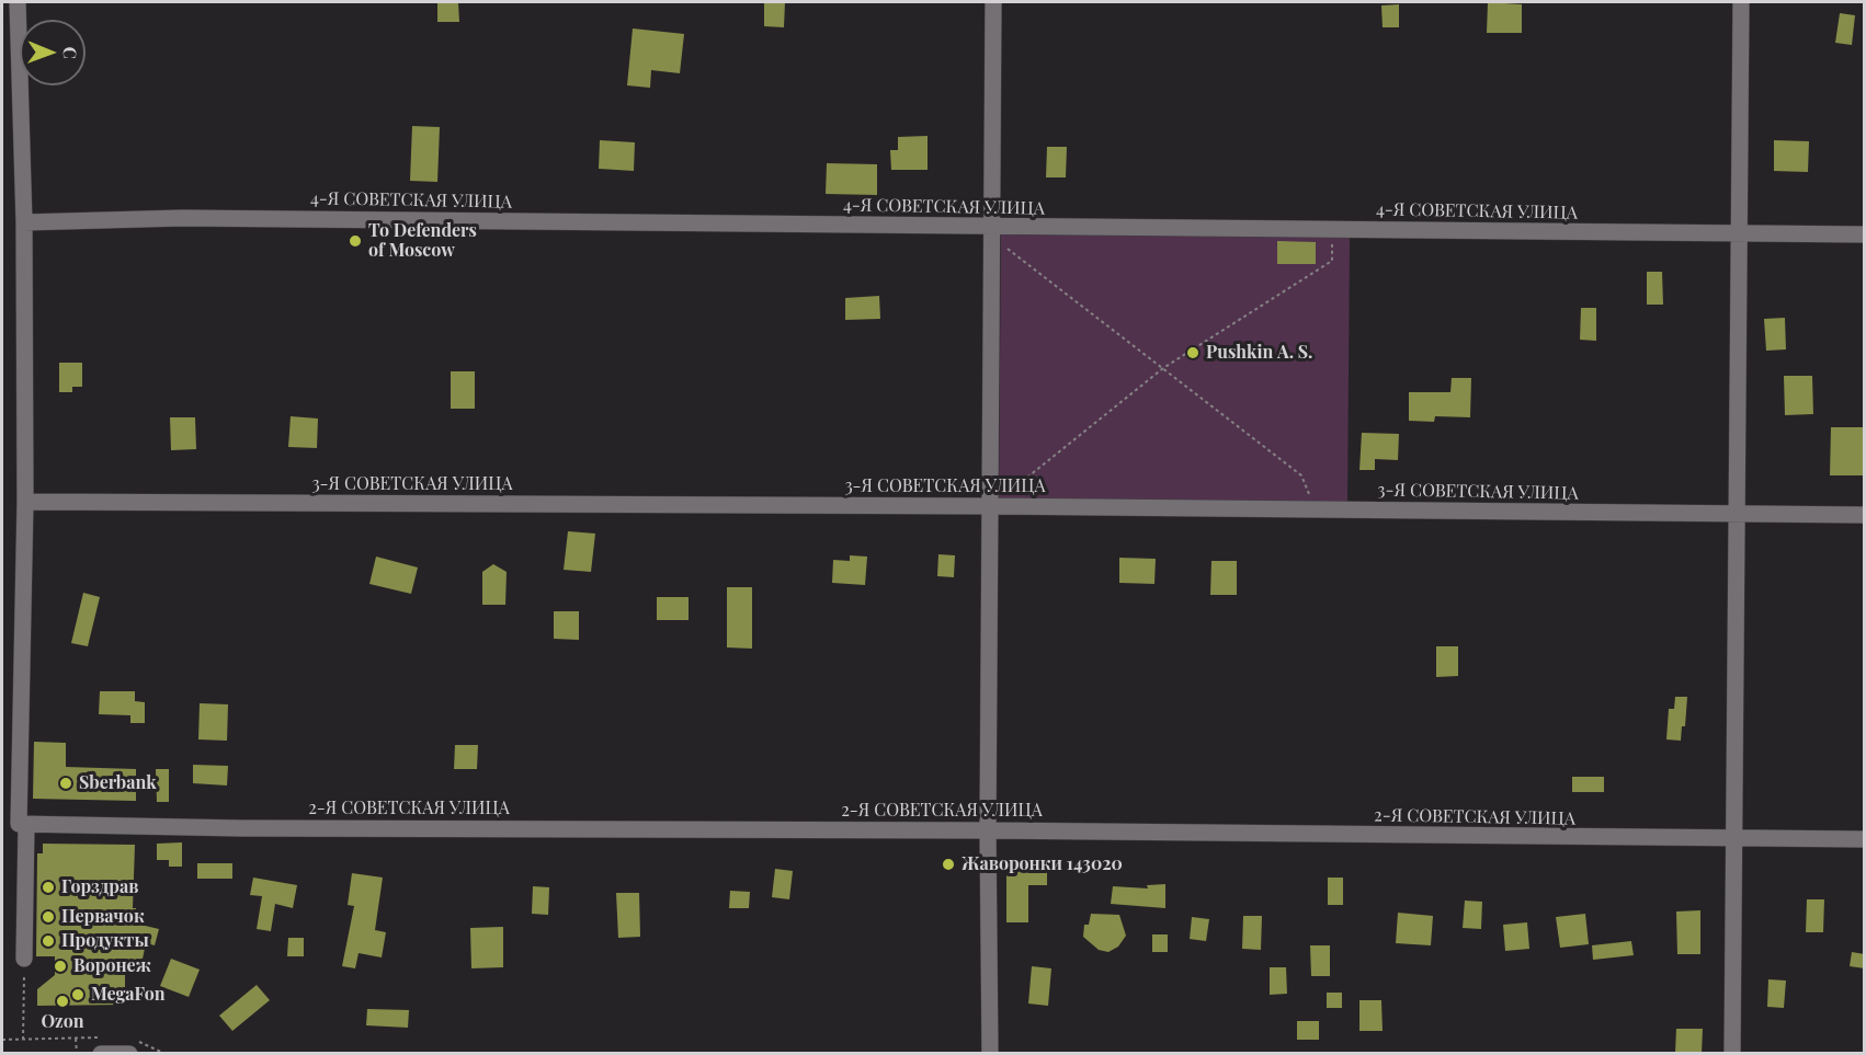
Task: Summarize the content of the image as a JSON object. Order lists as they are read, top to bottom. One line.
{"streets":{"street":["4-Я СОВЕТСКАЯ УЛИЦА","3-Я СОВЕТСКАЯ УЛИЦА","2-Я СОВЕТСКАЯ УЛИЦА"]},"places":["To Defenders of Moscow","Pushkin A. S.","Sberbank","Жаворонки 143020","Горздрав","Первачок","Продукты","Воронеж","MegaFon","Ozon"],"north":"right"}
